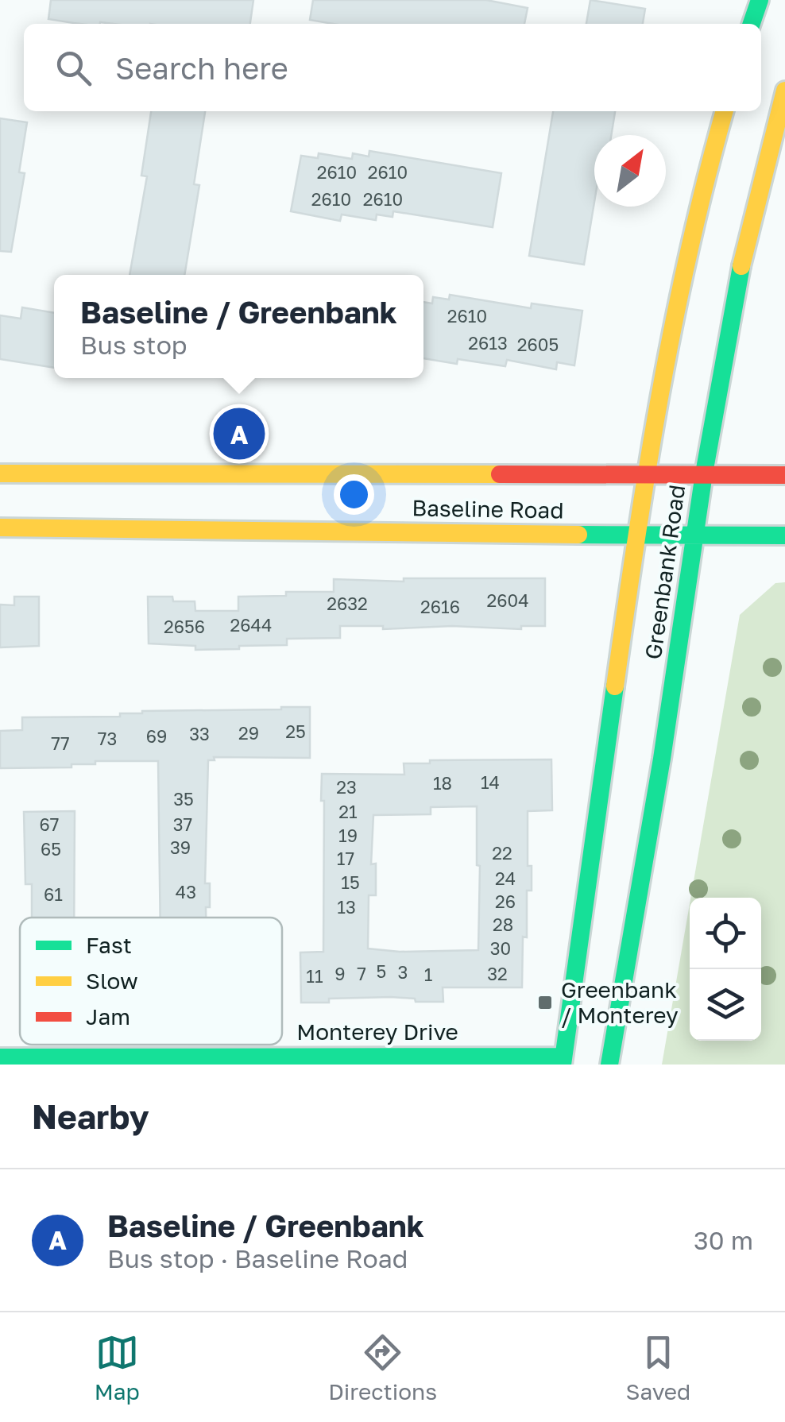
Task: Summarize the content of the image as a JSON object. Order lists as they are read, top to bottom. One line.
{"streets":{"main road":["Baseline Road","Greenbank Road","Monterey Drive"]},"crossings":[["Baseline Road","Greenbank Road"],["Greenbank Road","Monterey Drive"]],"places":{"transit":["Greenbank / Monterey"]},"house_numbers":["2610","2610","2610","2610","2610","2613","2605","2604","2632","2616","2644","2656","25","29","33","69","73","77","14","18","23","35","21","67","37","19","39","65","22","17","24","15","43","61","26","13","28","30","5","3","9","7","32","1","11"],"legend":["Fast","Slow","Jam"],"north":"top right","page":{"search":"Search here","popup":["Baseline / Greenbank","Bus stop"],"pins":"A","heading":"Nearby","list":[{"mark":"A","name":"Baseline / Greenbank","note":"Bus stop · Baseline Road","value":"30 m"}],"nav":["Map","Directions","Saved"]}}
